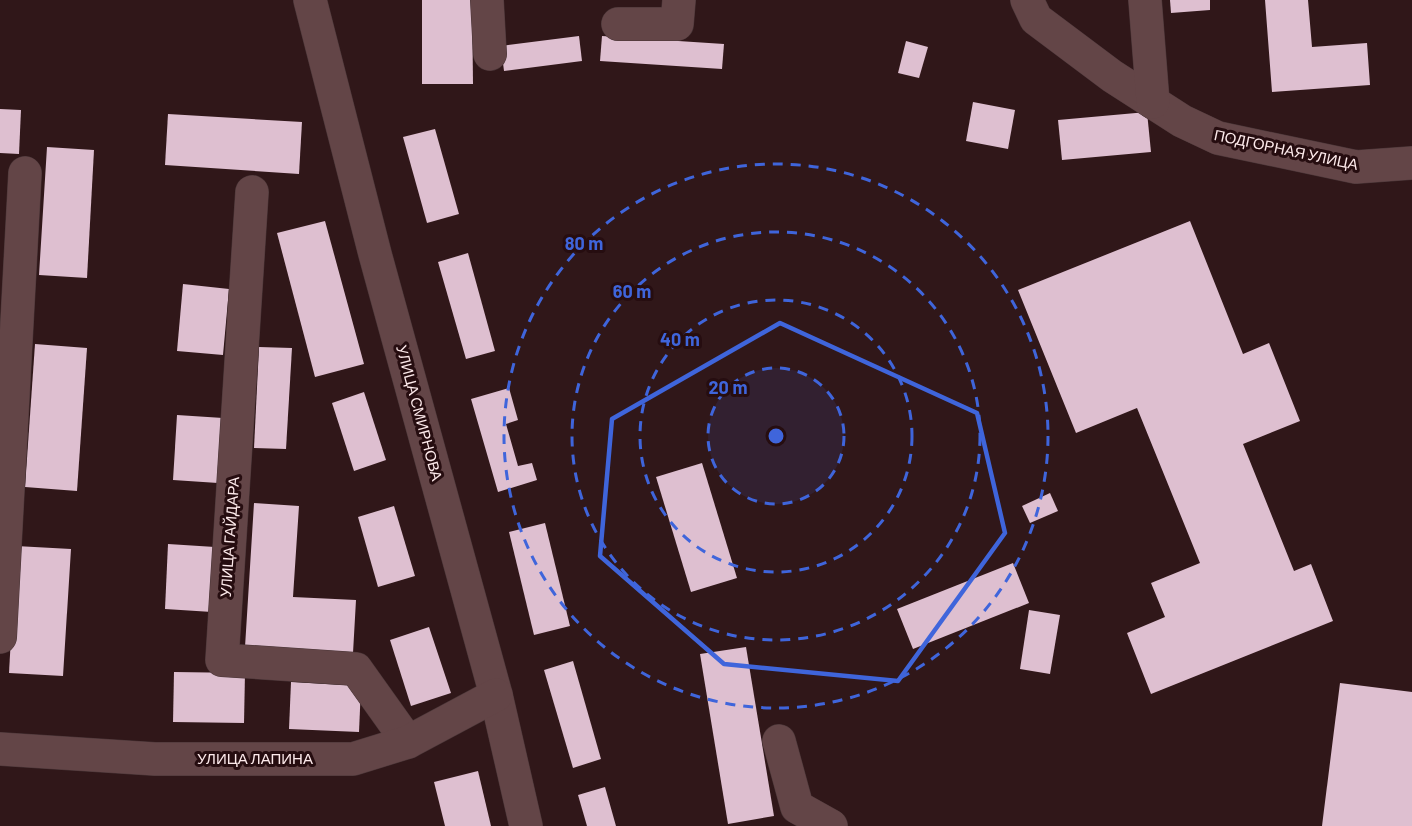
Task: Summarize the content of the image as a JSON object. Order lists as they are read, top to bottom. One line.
{"streets":{"street":["ПОДГОРНАЯ УЛИЦА","УЛИЦА СМИРНОВА","УЛИЦА ГАЙДАРА","УЛИЦА ЛАПИНА"]},"crossings":[["УЛИЦА СМИРНОВА","УЛИЦА ЛАПИНА"],["УЛИЦА ГАЙДАРА","УЛИЦА ЛАПИНА"]],"rings":["80 m","60 m","40 m","20 m"]}
